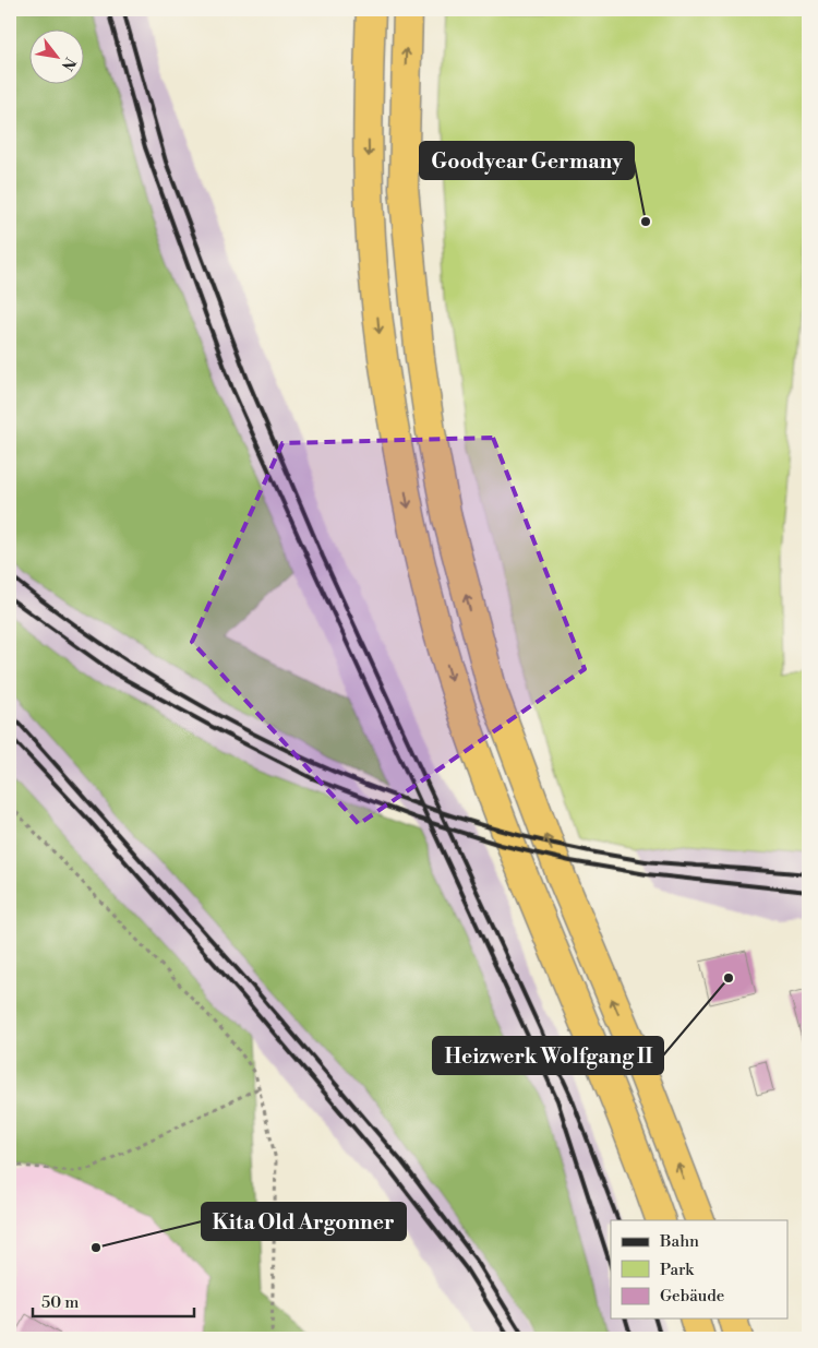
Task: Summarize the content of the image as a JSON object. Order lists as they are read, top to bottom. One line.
{"places":["Goodyear Germany","Heizwerk Wolfgang II","Kita Old Argonner"],"legend":["Bahn","Park","Gebäude"],"scale_bar":"50 m","north":"bottom right"}
